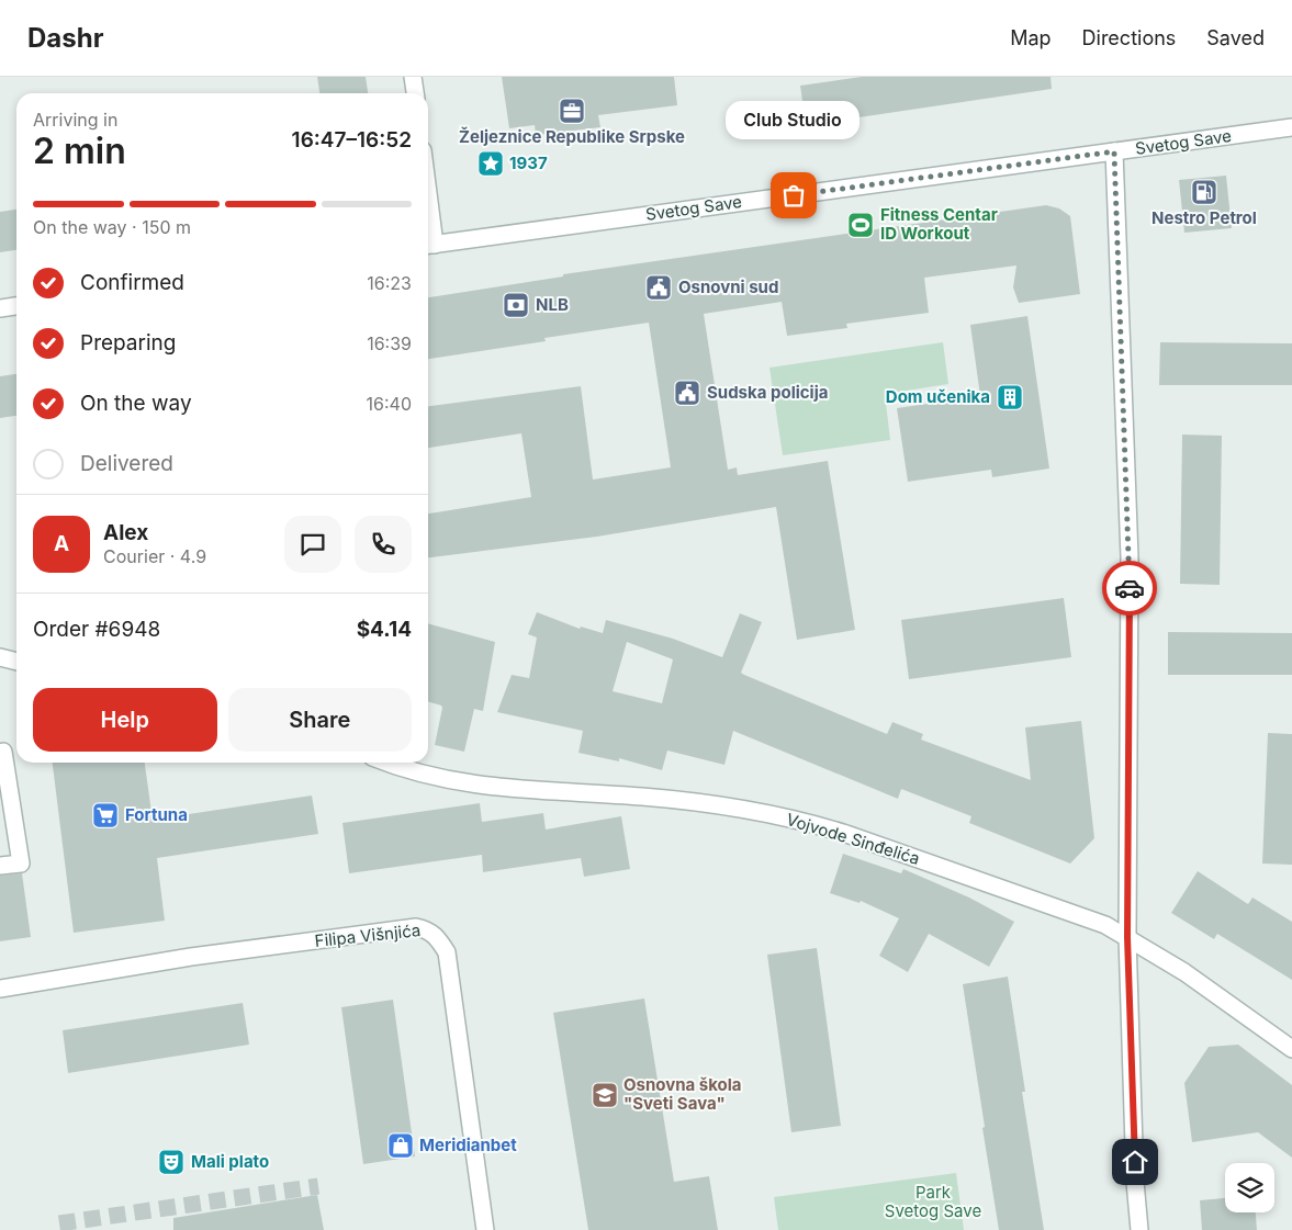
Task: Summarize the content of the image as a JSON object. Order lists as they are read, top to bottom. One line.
{"streets":{"street":["Svetog Save","Vojvode Sinđelića","Filipa Višnjića"]},"parks":["Park Svetog Save"],"places":{"office":["Željeznice Republike Srpske"],"place":["1937"],"fuel station":["Nestro Petrol"],"other":["Club Studio"],"sports":["Fitness Centar ID Workout"],"public building":["Osnovni sud","Sudska policija"],"bank":["NLB"],"building":["Dom učenika"],"supermarket":["Fortuna"],"school or university":["Osnovna škola \"Sveti Sava\""],"shop":["Meridianbet"],"theatre":["Mali plato"]},"page":{"header":"Dashr","nav":["Map","Directions","Saved"],"heading":["2 min","Arriving in","16:47–16:52"],"panel":["Alex","Courier · 4.9","Order #6948","$4.14"],"bubble":"Club Studio","bar":"On the way · 150 m","list":[["Confirmed","16:23"],["Preparing","16:39"],["On the way","16:40"],"Delivered"],"round":"A","buttons":["Help","Share"]}}
